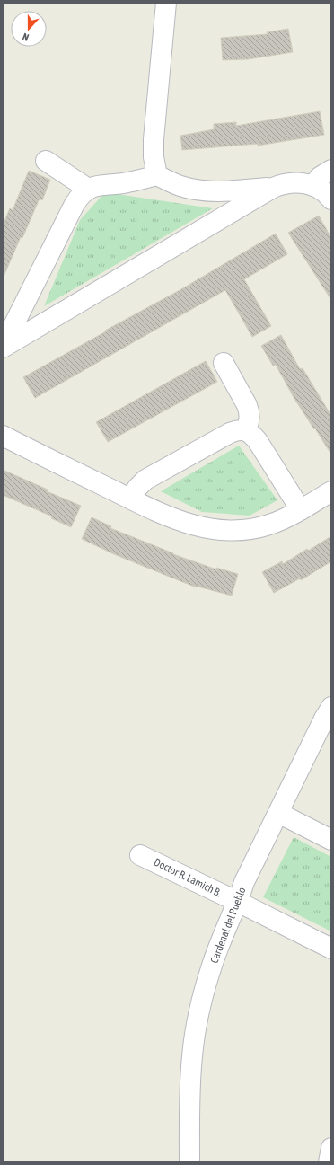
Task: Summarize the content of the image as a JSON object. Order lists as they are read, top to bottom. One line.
{"streets":{"street":["Doctor R. Lamich B.","Cardenal del Pueblo"]},"crossings":[["Doctor R. Lamich B.","Cardenal del Pueblo"]],"north":"bottom"}
